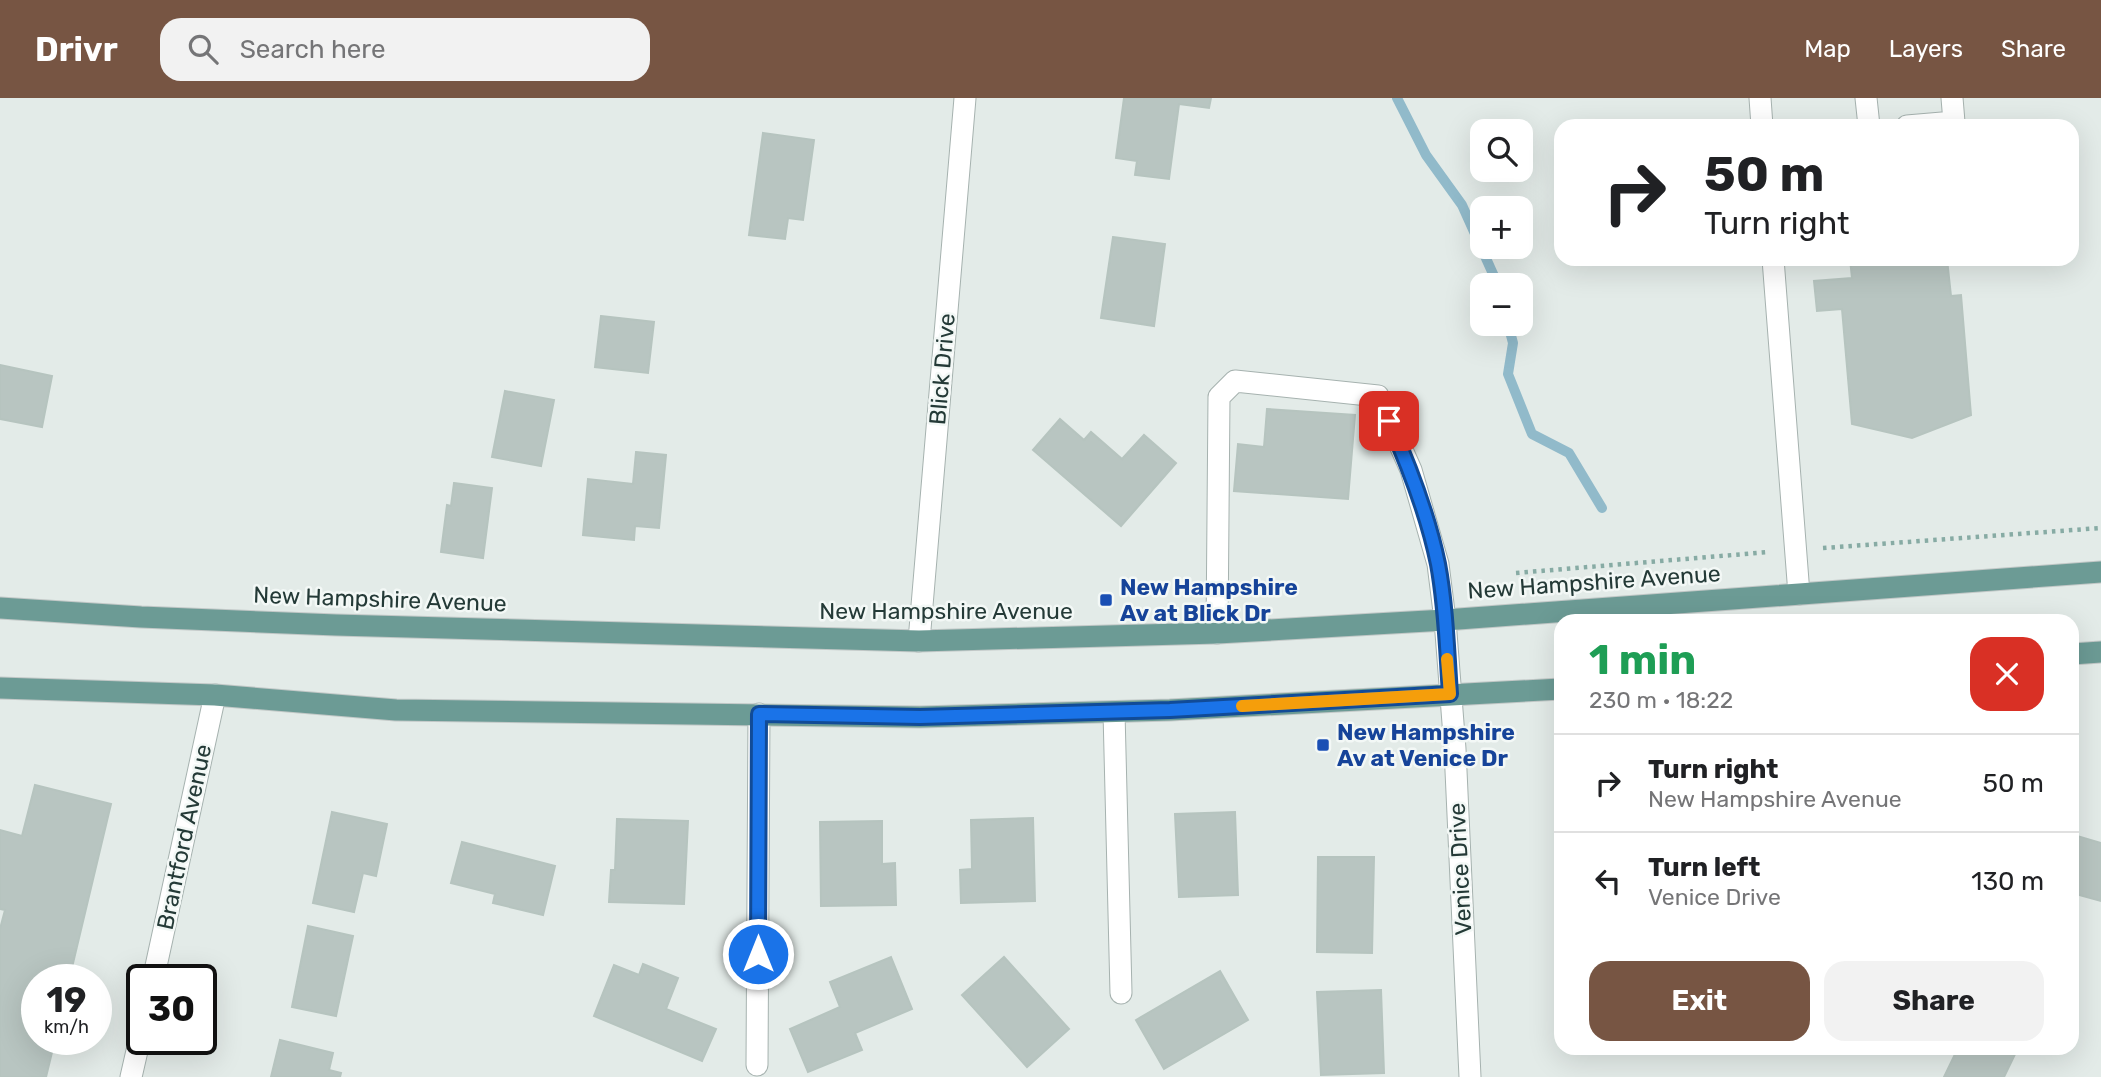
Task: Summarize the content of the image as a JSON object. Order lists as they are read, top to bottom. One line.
{"streets":{"main road":["New Hampshire Avenue"],"street":["Blick Drive","Brantford Avenue","Venice Drive"]},"crossings":[["Blick Drive","New Hampshire Avenue"],["New Hampshire Avenue","Venice Drive"]],"places":{"transit":["New Hampshire Av at Blick Dr","New Hampshire Av at Venice Dr"]},"page":{"header":"Drivr","search":"Search here","nav":["Map","Layers","Share"],"map_buttons":["+","−"],"turn":["50 m","Turn right"],"heading":["1 min","230 m · 18:22"],"list":[{"name":"Turn right","note":"New Hampshire Avenue","value":"50 m"},{"name":"Turn left","note":"Venice Drive","value":"130 m"}],"buttons":["Exit","Share"],"speed":"19 km/h","limit":"30"}}
